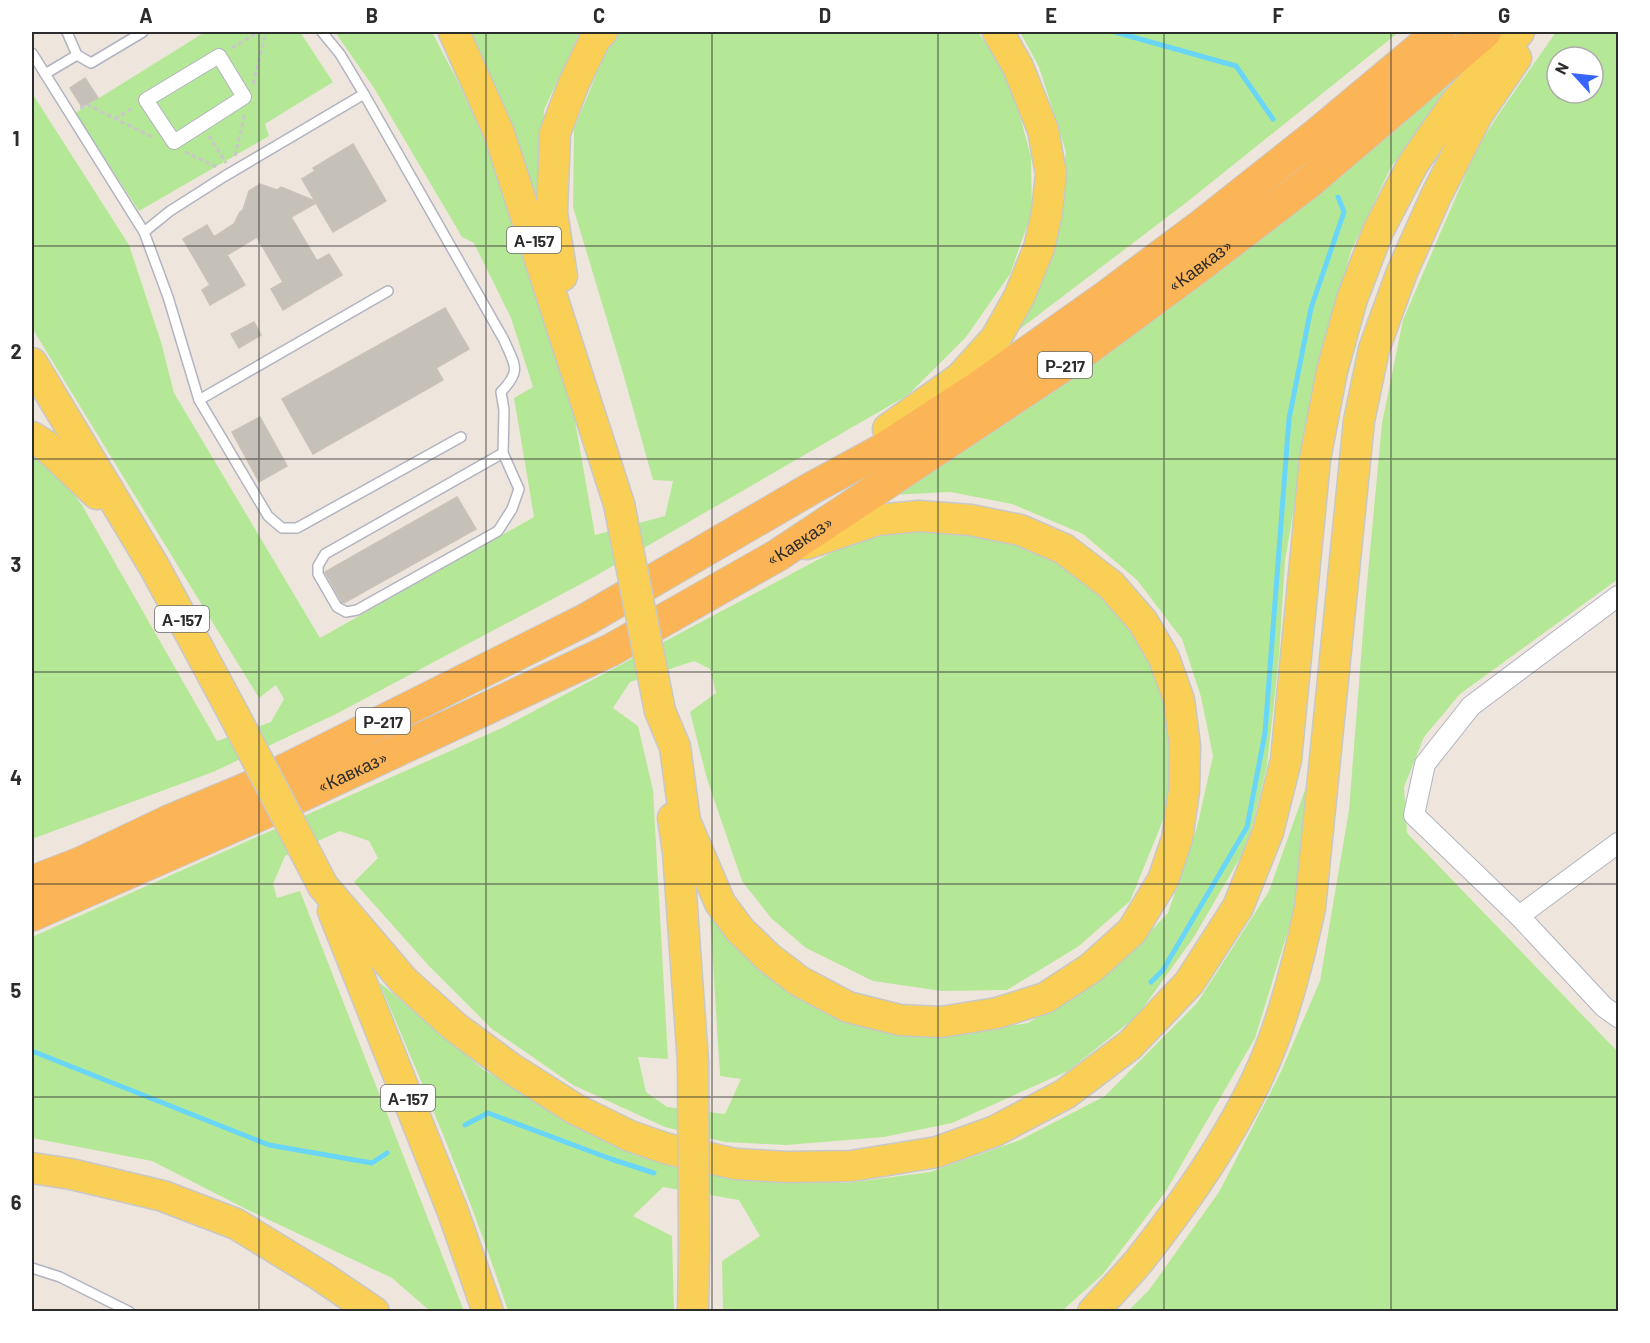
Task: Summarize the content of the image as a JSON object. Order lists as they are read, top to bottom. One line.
{"streets":{"highway":["«Кавказ»","Р-217"],"main road":["А-157"]},"north":"top left","grid":{"columns":["A","B","C","D","E","F","G"],"rows":["1","2","3","4","5","6"]}}
